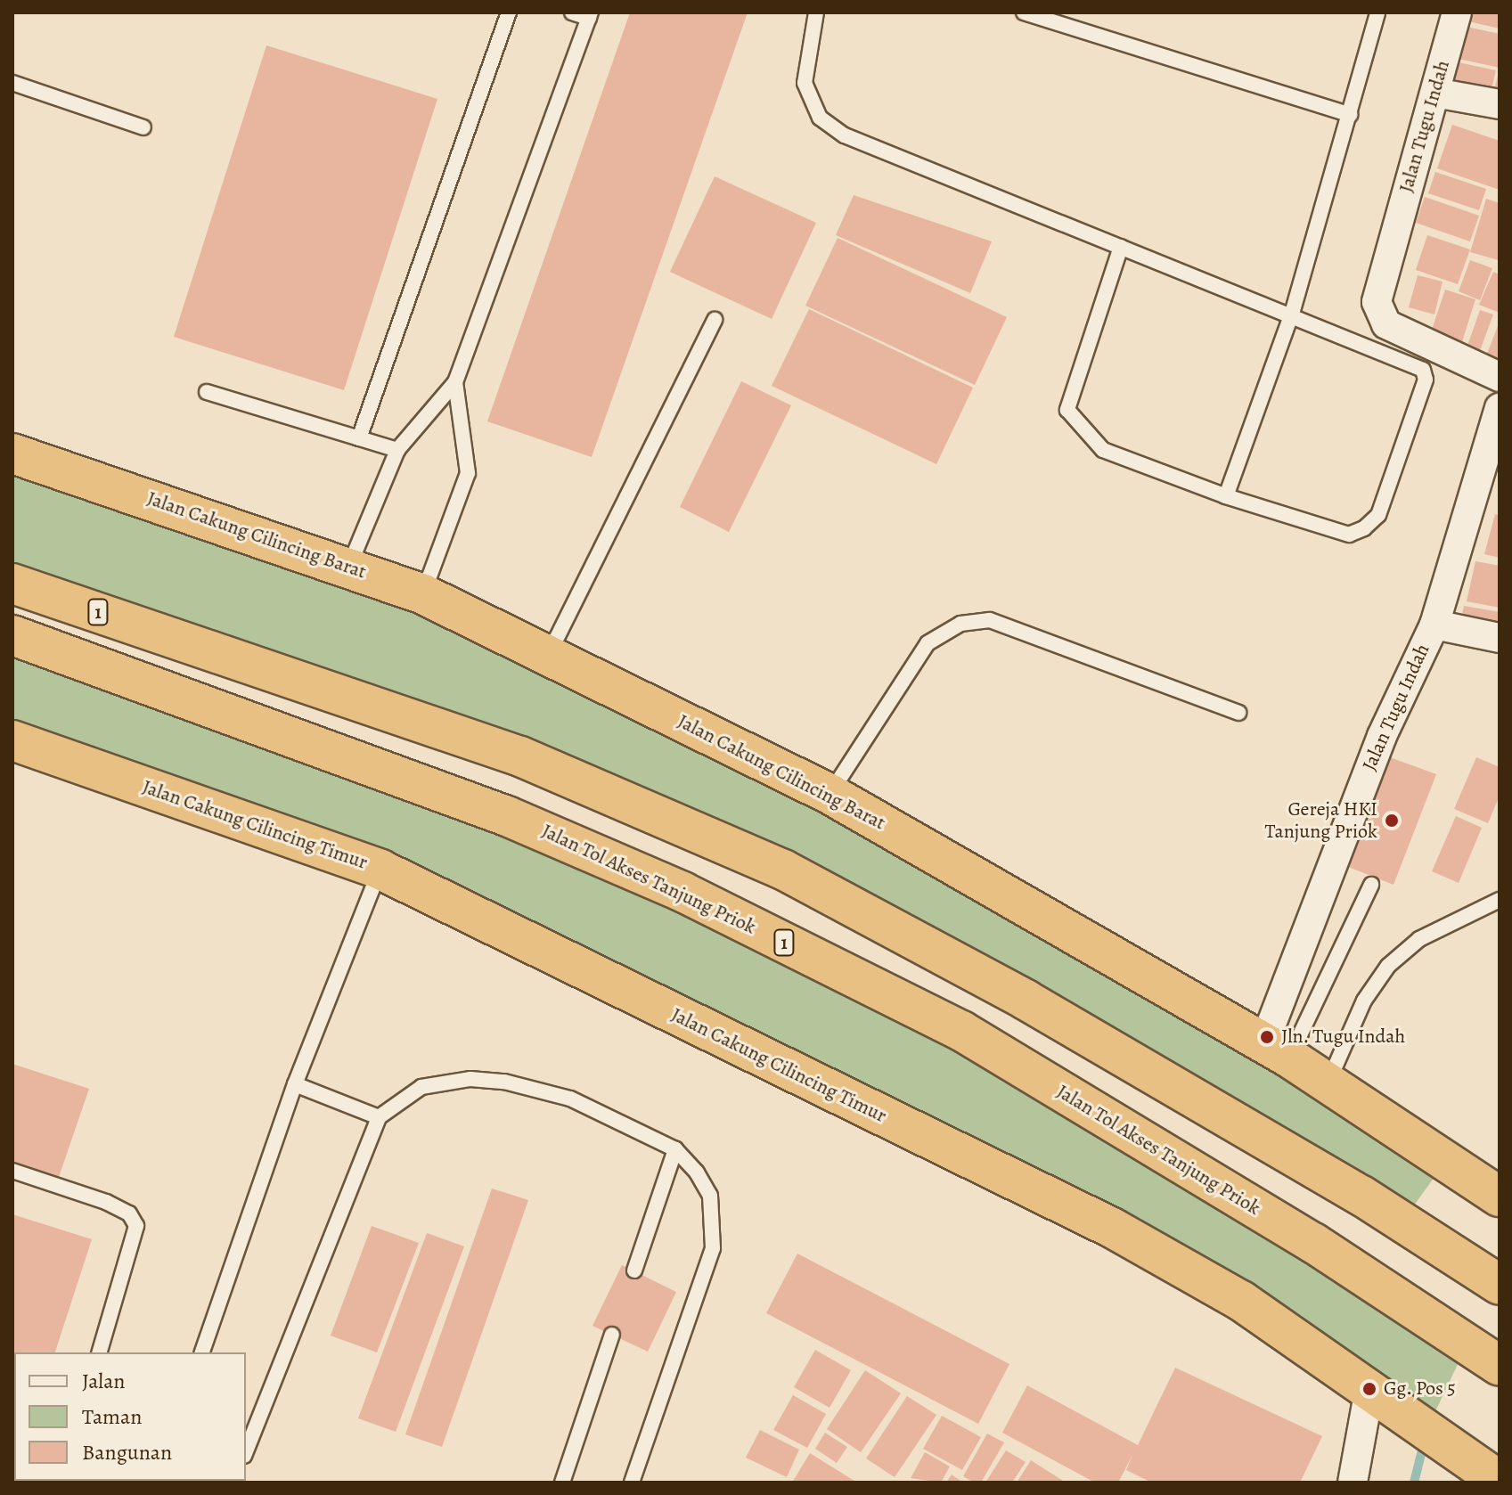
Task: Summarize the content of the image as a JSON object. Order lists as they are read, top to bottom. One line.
{"streets":{"highway":["Jalan Cakung Cilincing Barat","1","Jalan Cakung Cilincing Timur","Jalan Tol Akses Tanjung Priok"],"street":["Jalan Tugu Indah"]},"crossings":[["Jalan Tugu Indah","Jalan Cakung Cilincing Barat"]],"places":["Gereja HKI Tanjung Priok","Jln. Tugu Indah","Gg. Pos 5"],"legend":["Jalan","Taman","Bangunan"]}
